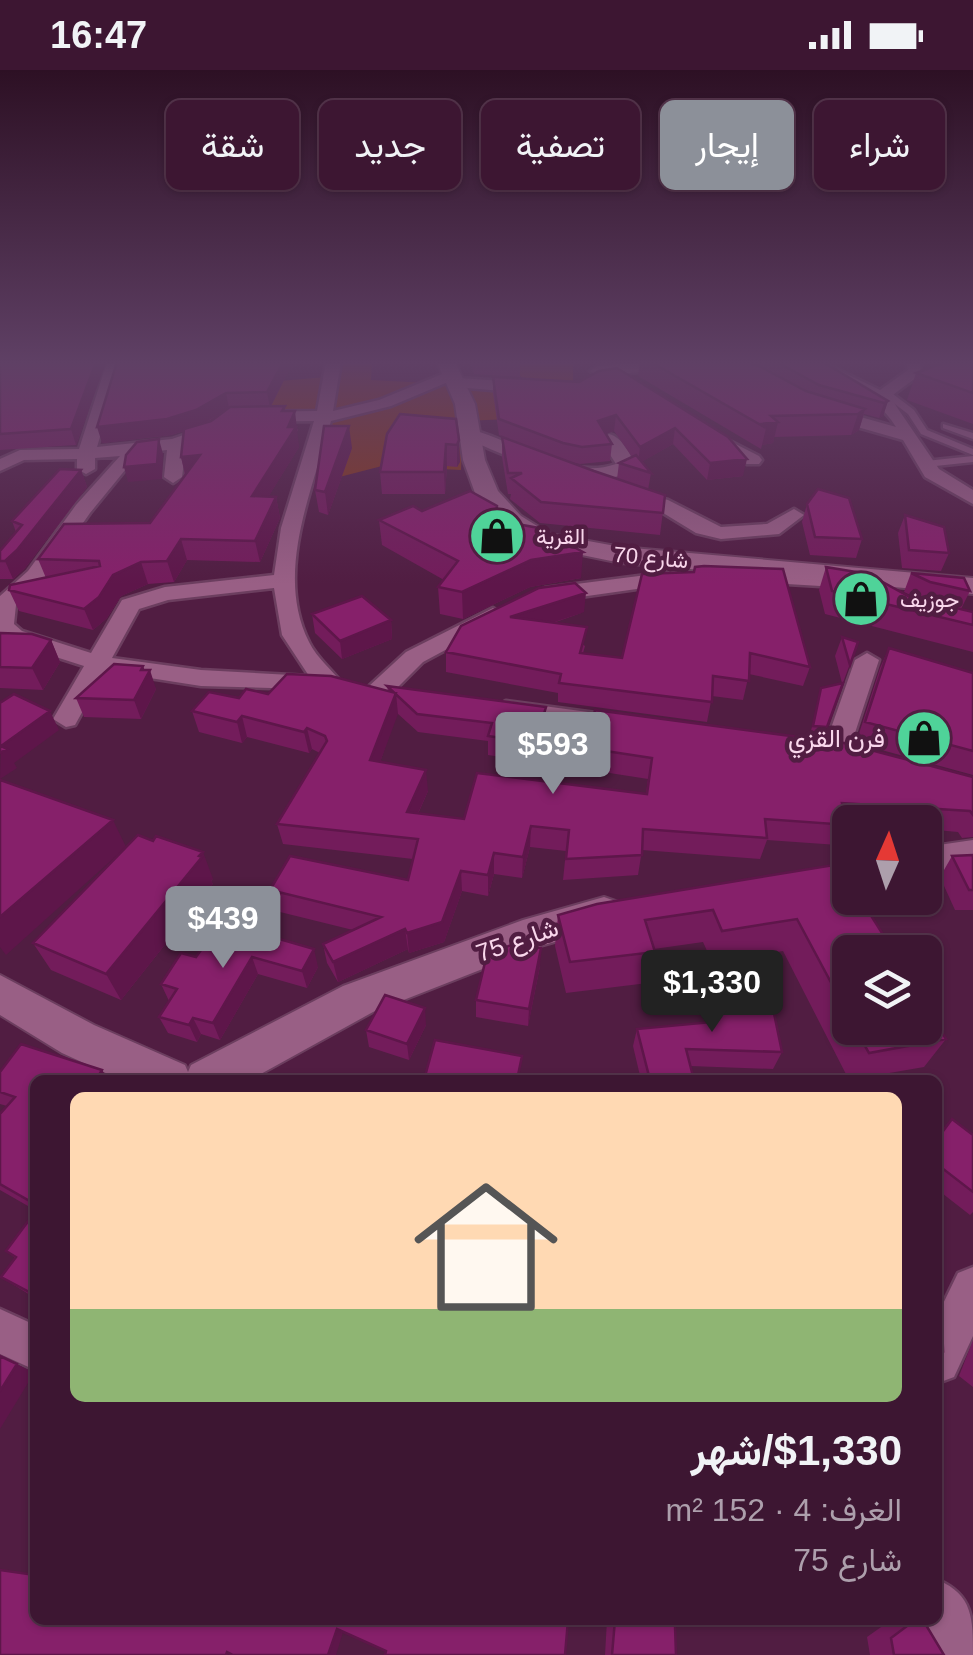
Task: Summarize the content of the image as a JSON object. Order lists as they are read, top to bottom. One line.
{"streets":{"street":["شارع 70","شارع 75"]},"places":{"shop":["القرية","جوزيف","فرن القزي"]},"north":"top","page":{"status":"16:47","chip":["شراء","إيجار","تصفية","جديد","شقة"],"price":["$593","$439","$1,330"],"list":[{"name":"$1,330/شهر","note":"الغرف: 4 · 152 m² · شارع 75"}]}}
